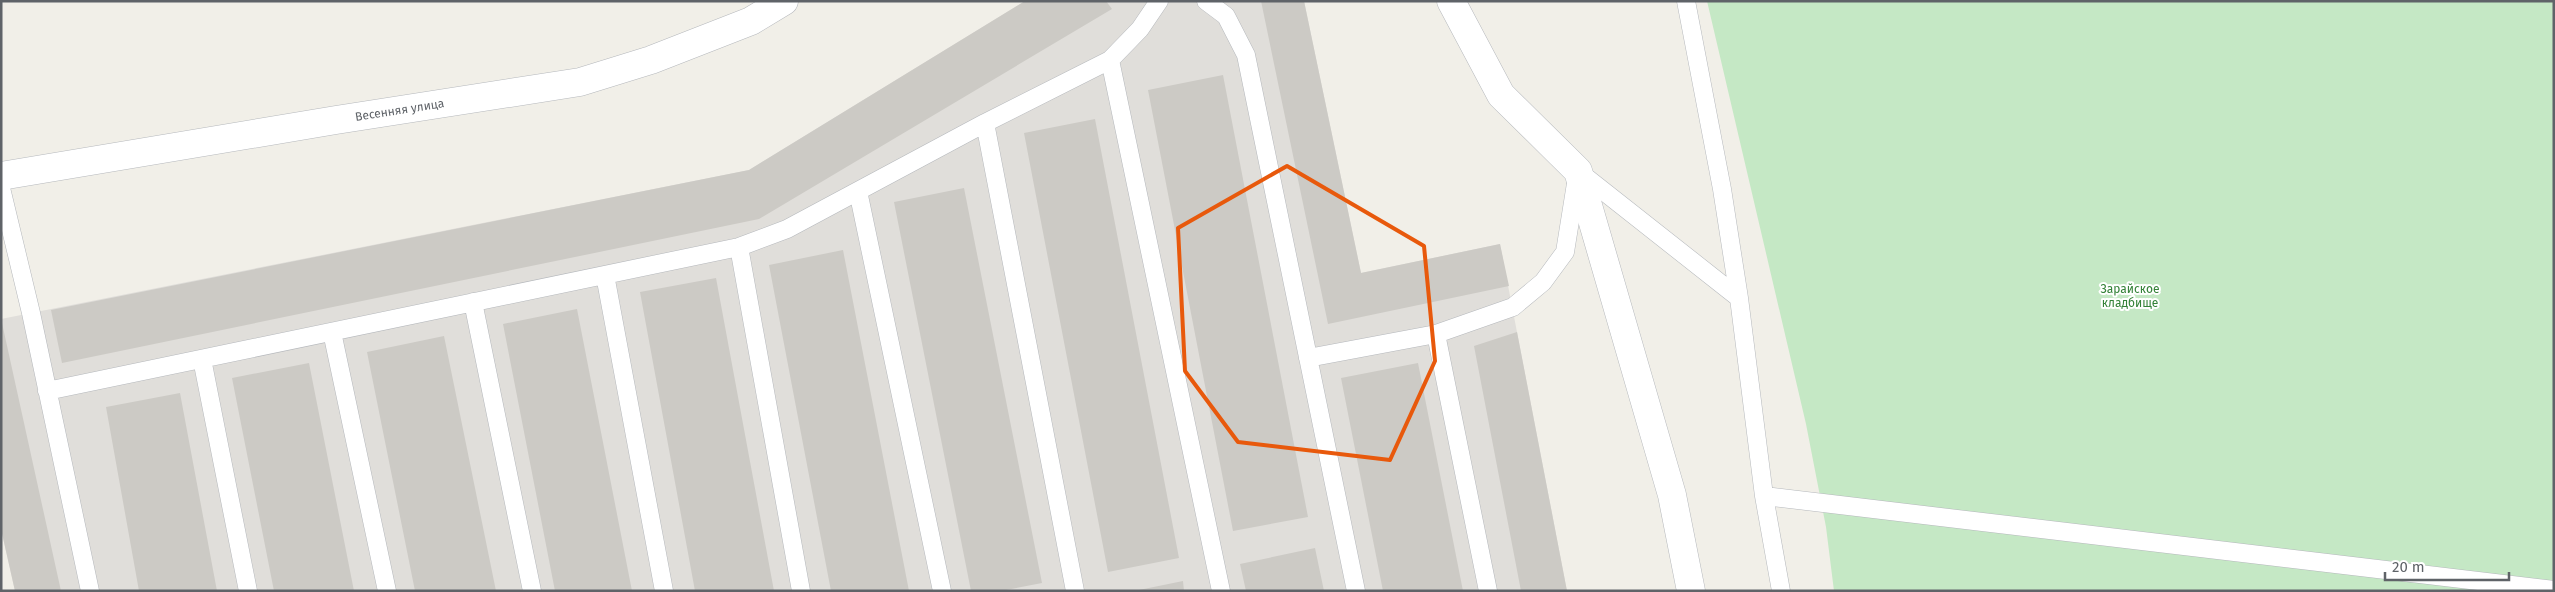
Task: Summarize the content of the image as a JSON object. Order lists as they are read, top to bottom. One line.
{"streets":{"street":["Весенняя улица"]},"parks":["Зарайское кладбище"],"scale_bar":"20 m"}
